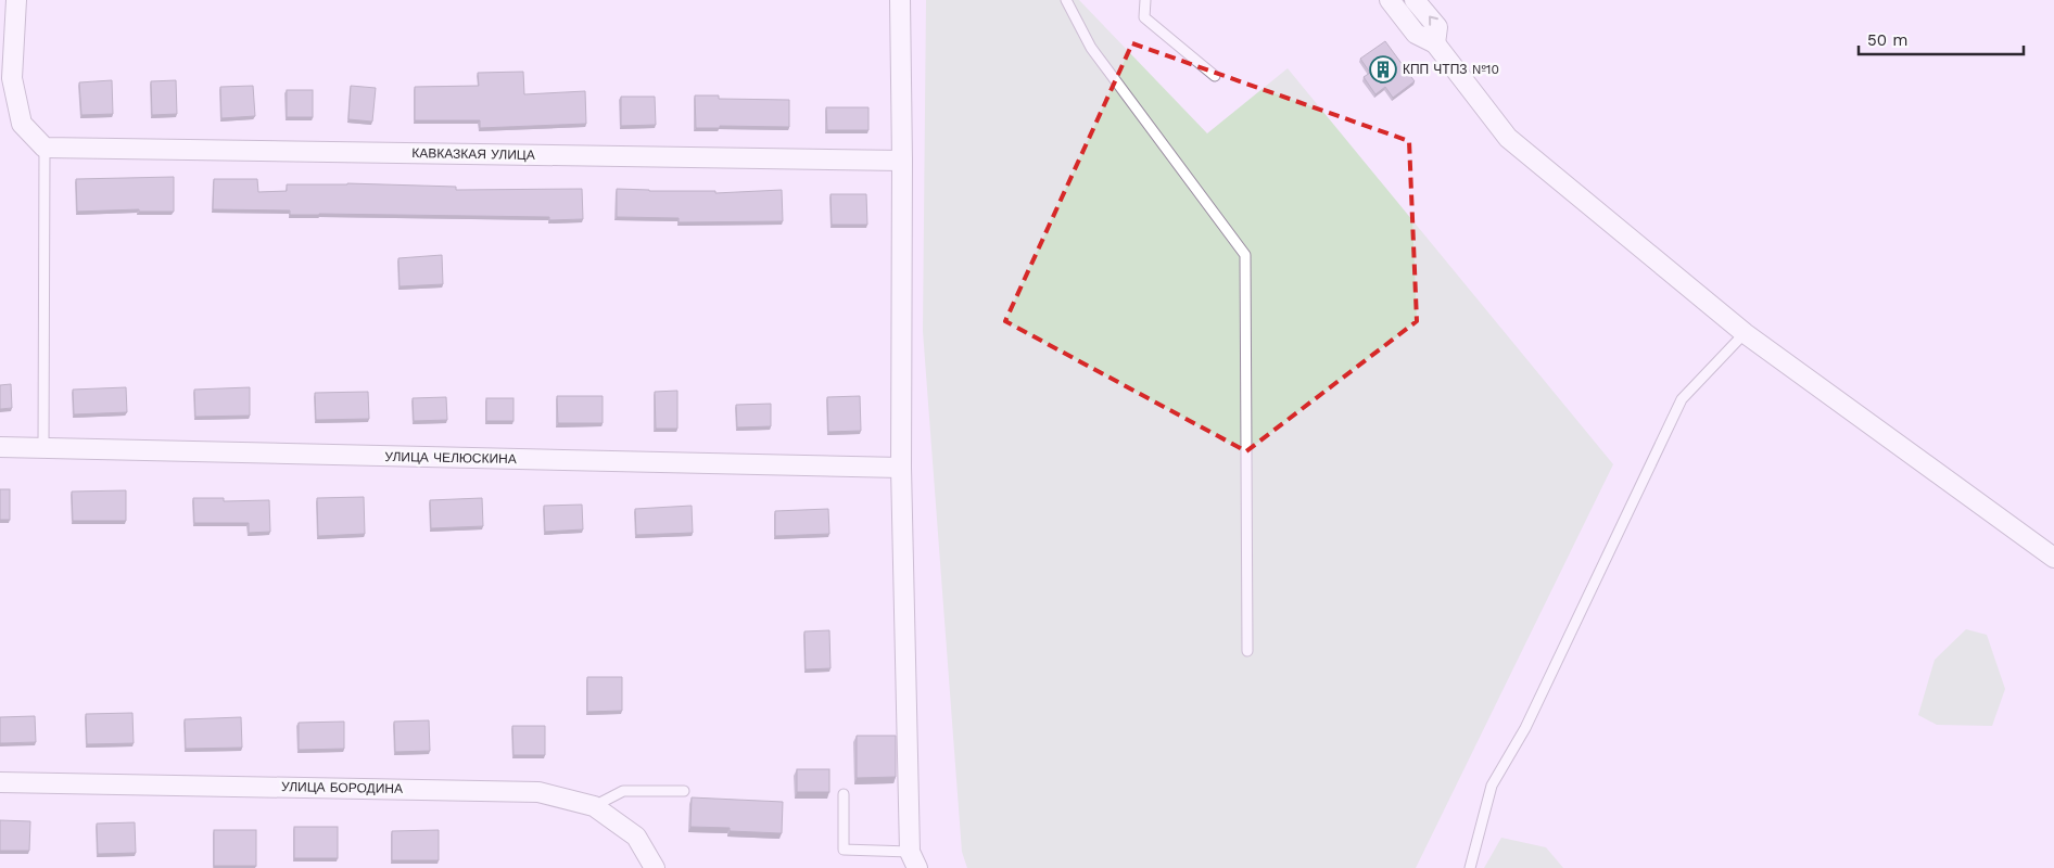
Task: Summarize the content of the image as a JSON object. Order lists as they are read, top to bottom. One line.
{"streets":{"street":["КАВКАЗКАЯ УЛИЦА","УЛИЦА ЧЕЛЮСКИНА","УЛИЦА БОРОДИНА"]},"places":{"building":["КПП ЧТПЗ №10"]},"scale_bar":"50 m"}
